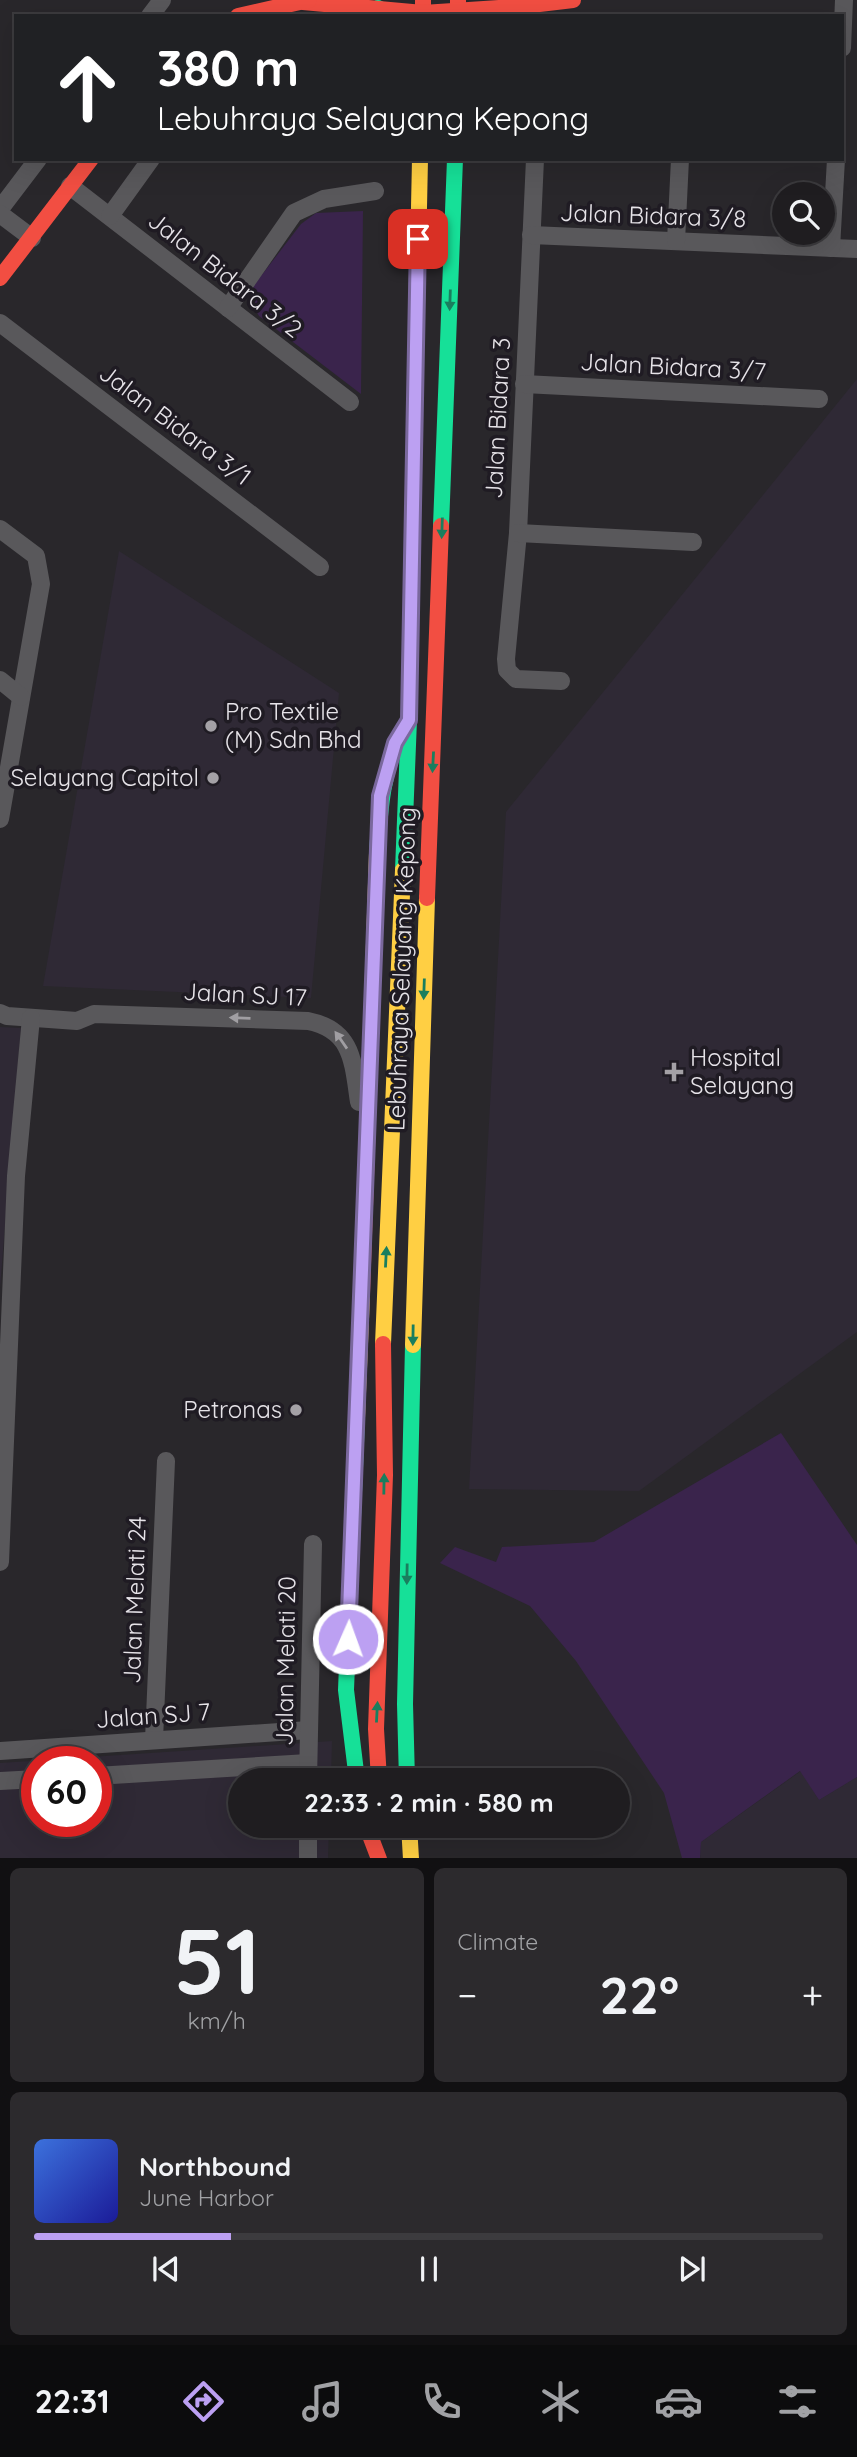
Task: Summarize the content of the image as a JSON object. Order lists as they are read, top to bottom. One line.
{"streets":{"main road":["Lebuhraya Selayang Kepong"],"street":["Jalan Bidara 3/8","Jalan Bidara 3/2","Jalan Bidara 3/7","Jalan Bidara 3","Jalan Bidara 3/1","Jalan SJ 17","Jalan Melati 24","Jalan Melati 20","Jalan SJ 7"]},"crossings":[["Jalan Bidara 3/8","Jalan Bidara 3"],["Jalan Bidara 3/7","Jalan Bidara 3"],["Lebuhraya Selayang Kepong","Jalan SJ 17"],["Jalan Melati 24","Jalan SJ 7"],["Jalan Melati 20","Jalan SJ 7"]],"one_way":["Jalan SJ 17"],"places":{"other":["Pro Textile (M) Sdn Bhd","Selayang Capitol","Petronas"],"health":["Hospital Selayang"]},"page":{"turn":["380 m","Lebuhraya Selayang Kepong"],"limit":"60","trip":"22:33 · 2 min · 580 m","tile":[["51","km/h"],"Climate"],"heat":["−","22°","+"],"song":["Northbound","June Harbor"],"tabs":"22:31"}}
